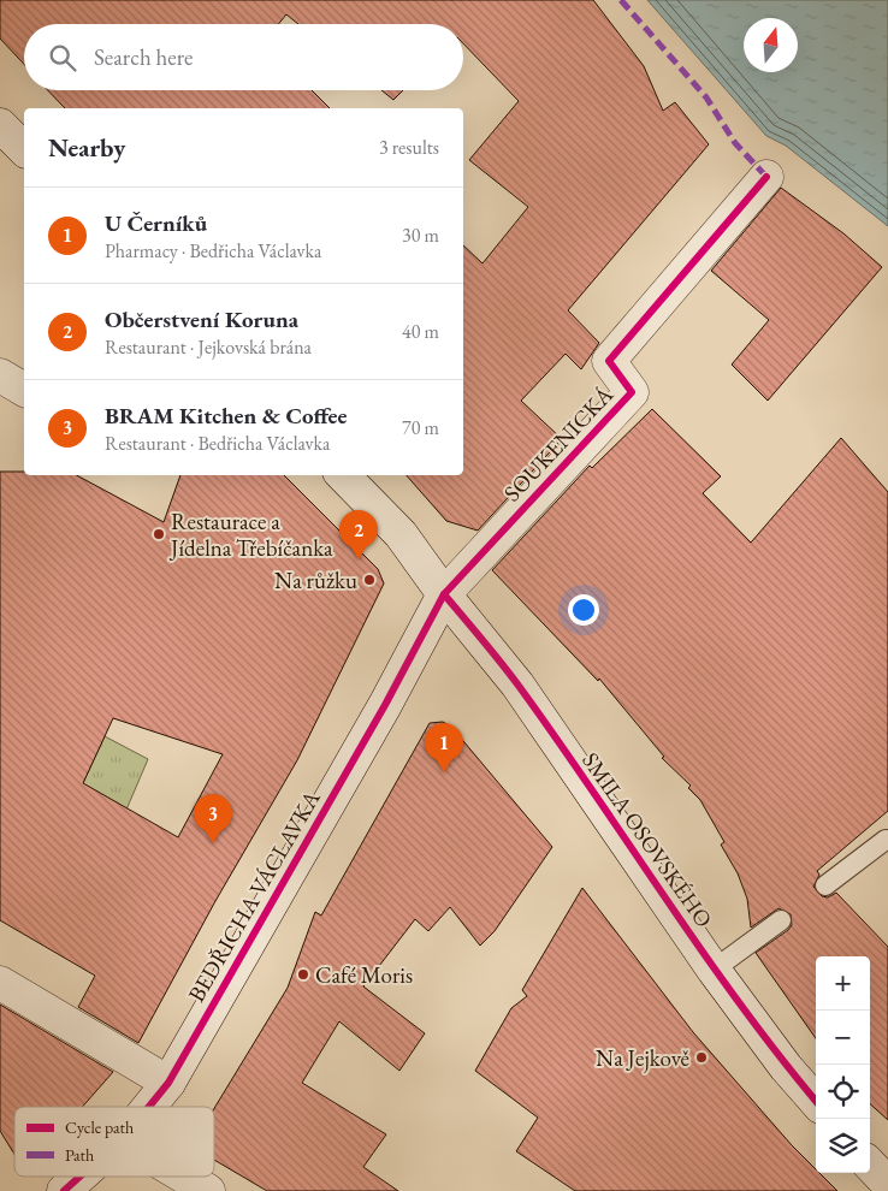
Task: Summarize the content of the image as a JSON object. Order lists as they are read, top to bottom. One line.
{"streets":{"street":["SOUKENICKÁ","SMILA OSOVSKÉHO","BEDŘICHA VÁCLAVKA"]},"crossings":[["SOUKENICKÁ","SMILA OSOVSKÉHO"],["SOUKENICKÁ","BEDŘICHA VÁCLAVKA"],["SMILA OSOVSKÉHO","BEDŘICHA VÁCLAVKA"]],"places":["Restaurace a Jídelna Třebíčanka","Na růžku","Café Moris","Na Jejkově"],"legend":["Cycle path","Path"],"north":"top","page":{"search":"Search here","heading":["Nearby","3 results"],"list":[{"mark":"1","name":"U Černíků","note":"Pharmacy · Bedřicha Václavka","value":"30 m"},{"mark":"2","name":"Občerstvení Koruna","note":"Restaurant · Jejkovská brána","value":"40 m"},{"mark":"3","name":"BRAM Kitchen & Coffee","note":"Restaurant · Bedřicha Václavka","value":"70 m"}],"pins":["2","1","3"],"map_buttons":["+","−"]}}
